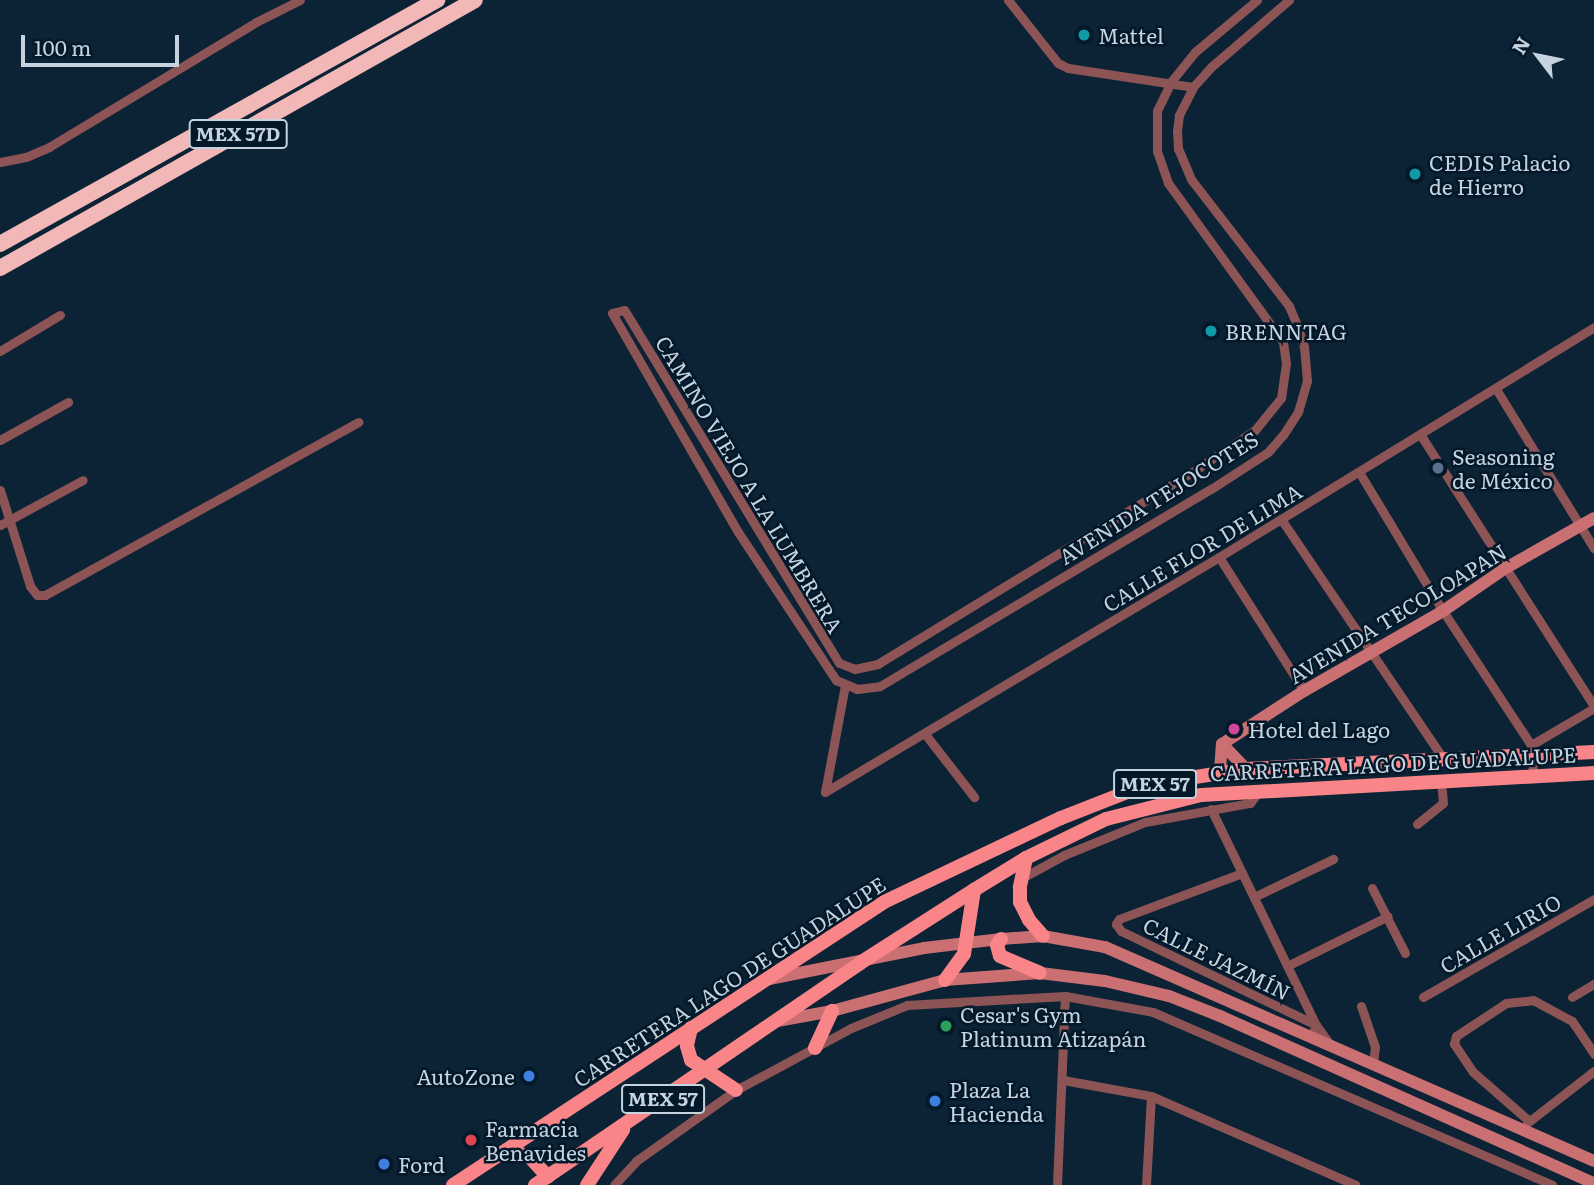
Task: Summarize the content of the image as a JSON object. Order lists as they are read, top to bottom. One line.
{"streets":{"highway":["MEX 57D"],"main road":["AVENIDA TECOLOAPAN","CARRETERA LAGO DE GUADALUPE","MEX 57"],"street":["CAMINO VIEJO A LA LUMBRERA","AVENIDA TEJOCOTES","CALLE FLOR DE LIMA","CALLE LIRIO","CALLE JAZMÍN"]},"crossings":[["CAMINO VIEJO A LA LUMBRERA","AVENIDA TEJOCOTES"],["CAMINO VIEJO A LA LUMBRERA","CALLE FLOR DE LIMA"],["AVENIDA TEJOCOTES","CALLE FLOR DE LIMA"],["CARRETERA LAGO DE GUADALUPE","MEX 57"]],"places":["Mattel","CEDIS Palacio de Hierro","BRENNTAG","Seasoning de México","Hotel del Lago","Cesar's Gym Platinum Atizapán","AutoZone","Plaza La Hacienda","Farmacia Benavides","Ford"],"scale_bar":"100 m","north":"top left"}
